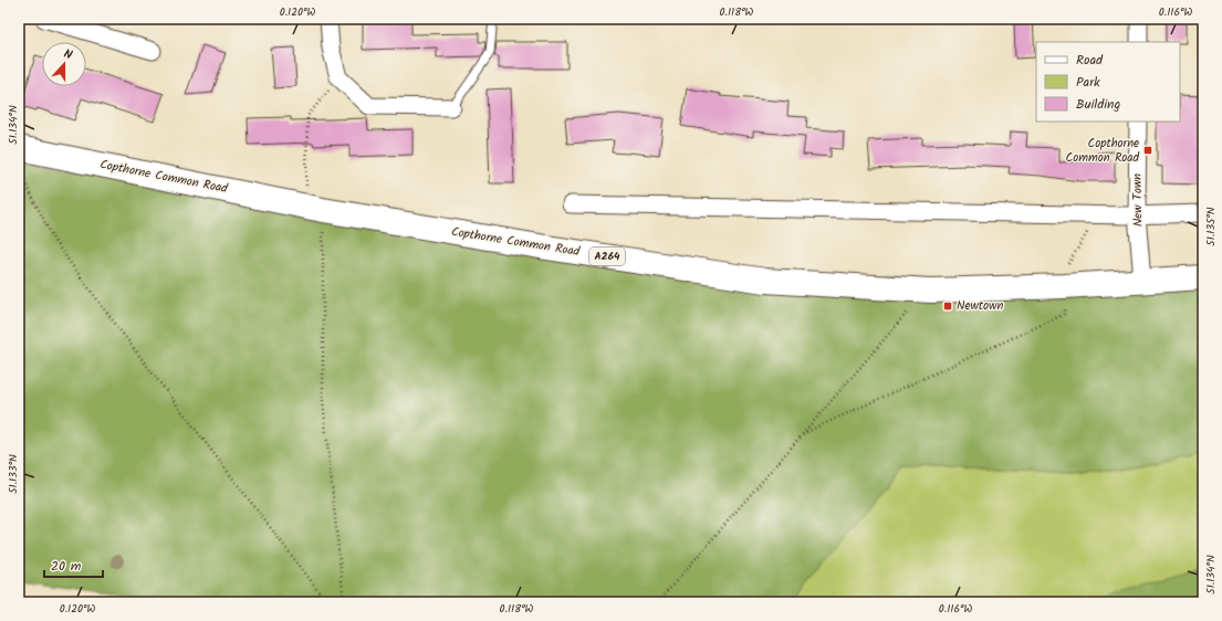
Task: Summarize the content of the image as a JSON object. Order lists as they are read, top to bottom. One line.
{"streets":{"highway":["Copthorne Common Road","A264"],"street":["New Town"]},"crossings":[["Copthorne Common Road","New Town"]],"places":{"transit":["Copthorne Common Road","Newtown"]},"legend":["Road","Park","Building"],"scale_bar":"20 m","north":"top","coordinates":["0.120°W","0.118°W","0.116°W","51.134°N","51.135°N","51.133°N"]}
